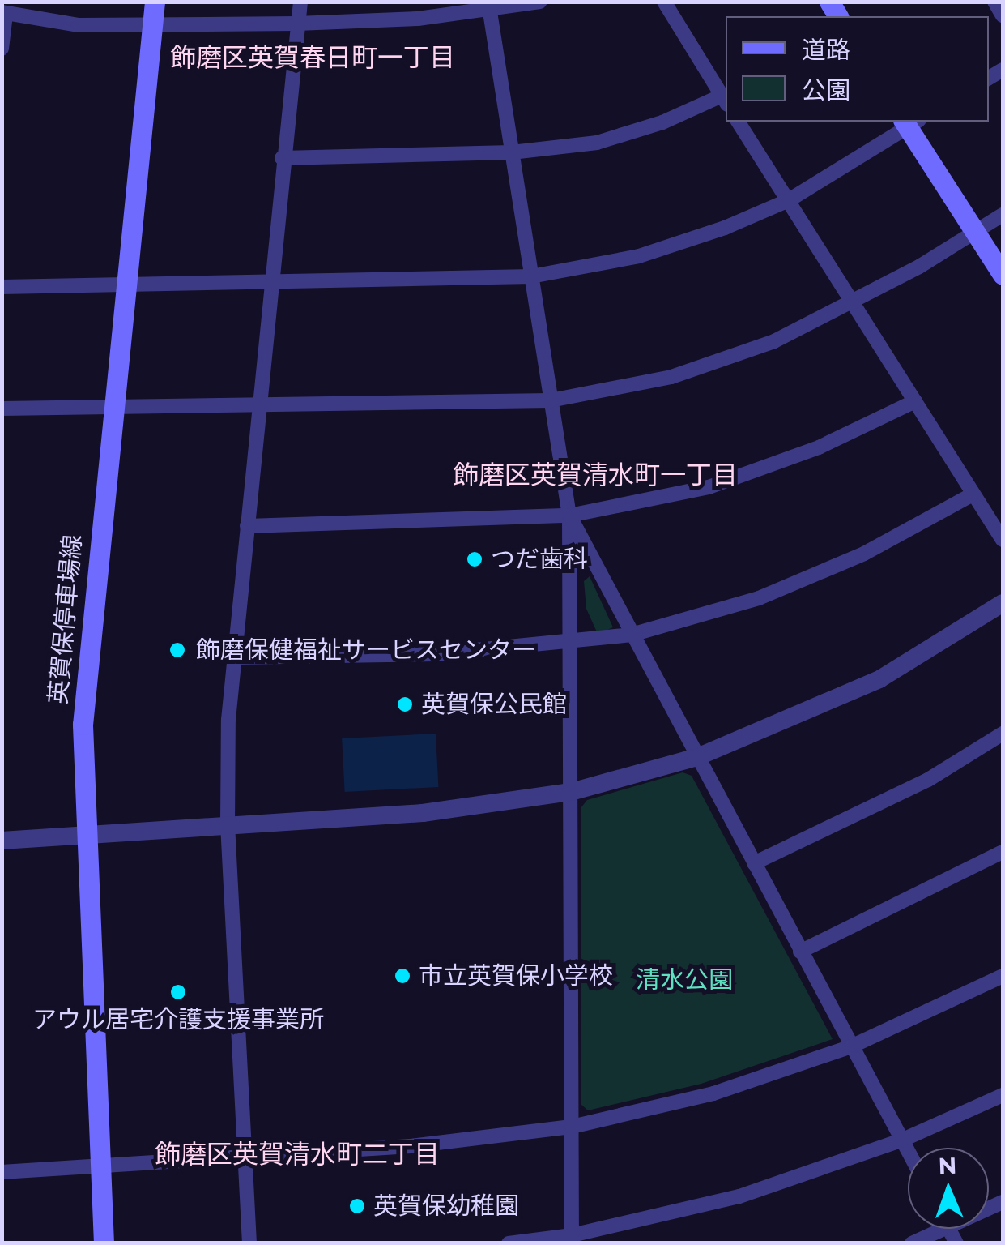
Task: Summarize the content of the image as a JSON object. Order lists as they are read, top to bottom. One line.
{"streets":{"main road":["英賀保停車場線"]},"districts":["飾磨区英賀春日町一丁目","飾磨区英賀清水町一丁目","飾磨区英賀清水町二丁目"],"parks":["清水公園"],"places":["つだ歯科","飾磨保健福祉サービスセンター","英賀保公民館","市立英賀保小学校","アウル居宅介護支援事業所","英賀保幼稚園"],"legend":["道路","公園"],"north":"top"}
